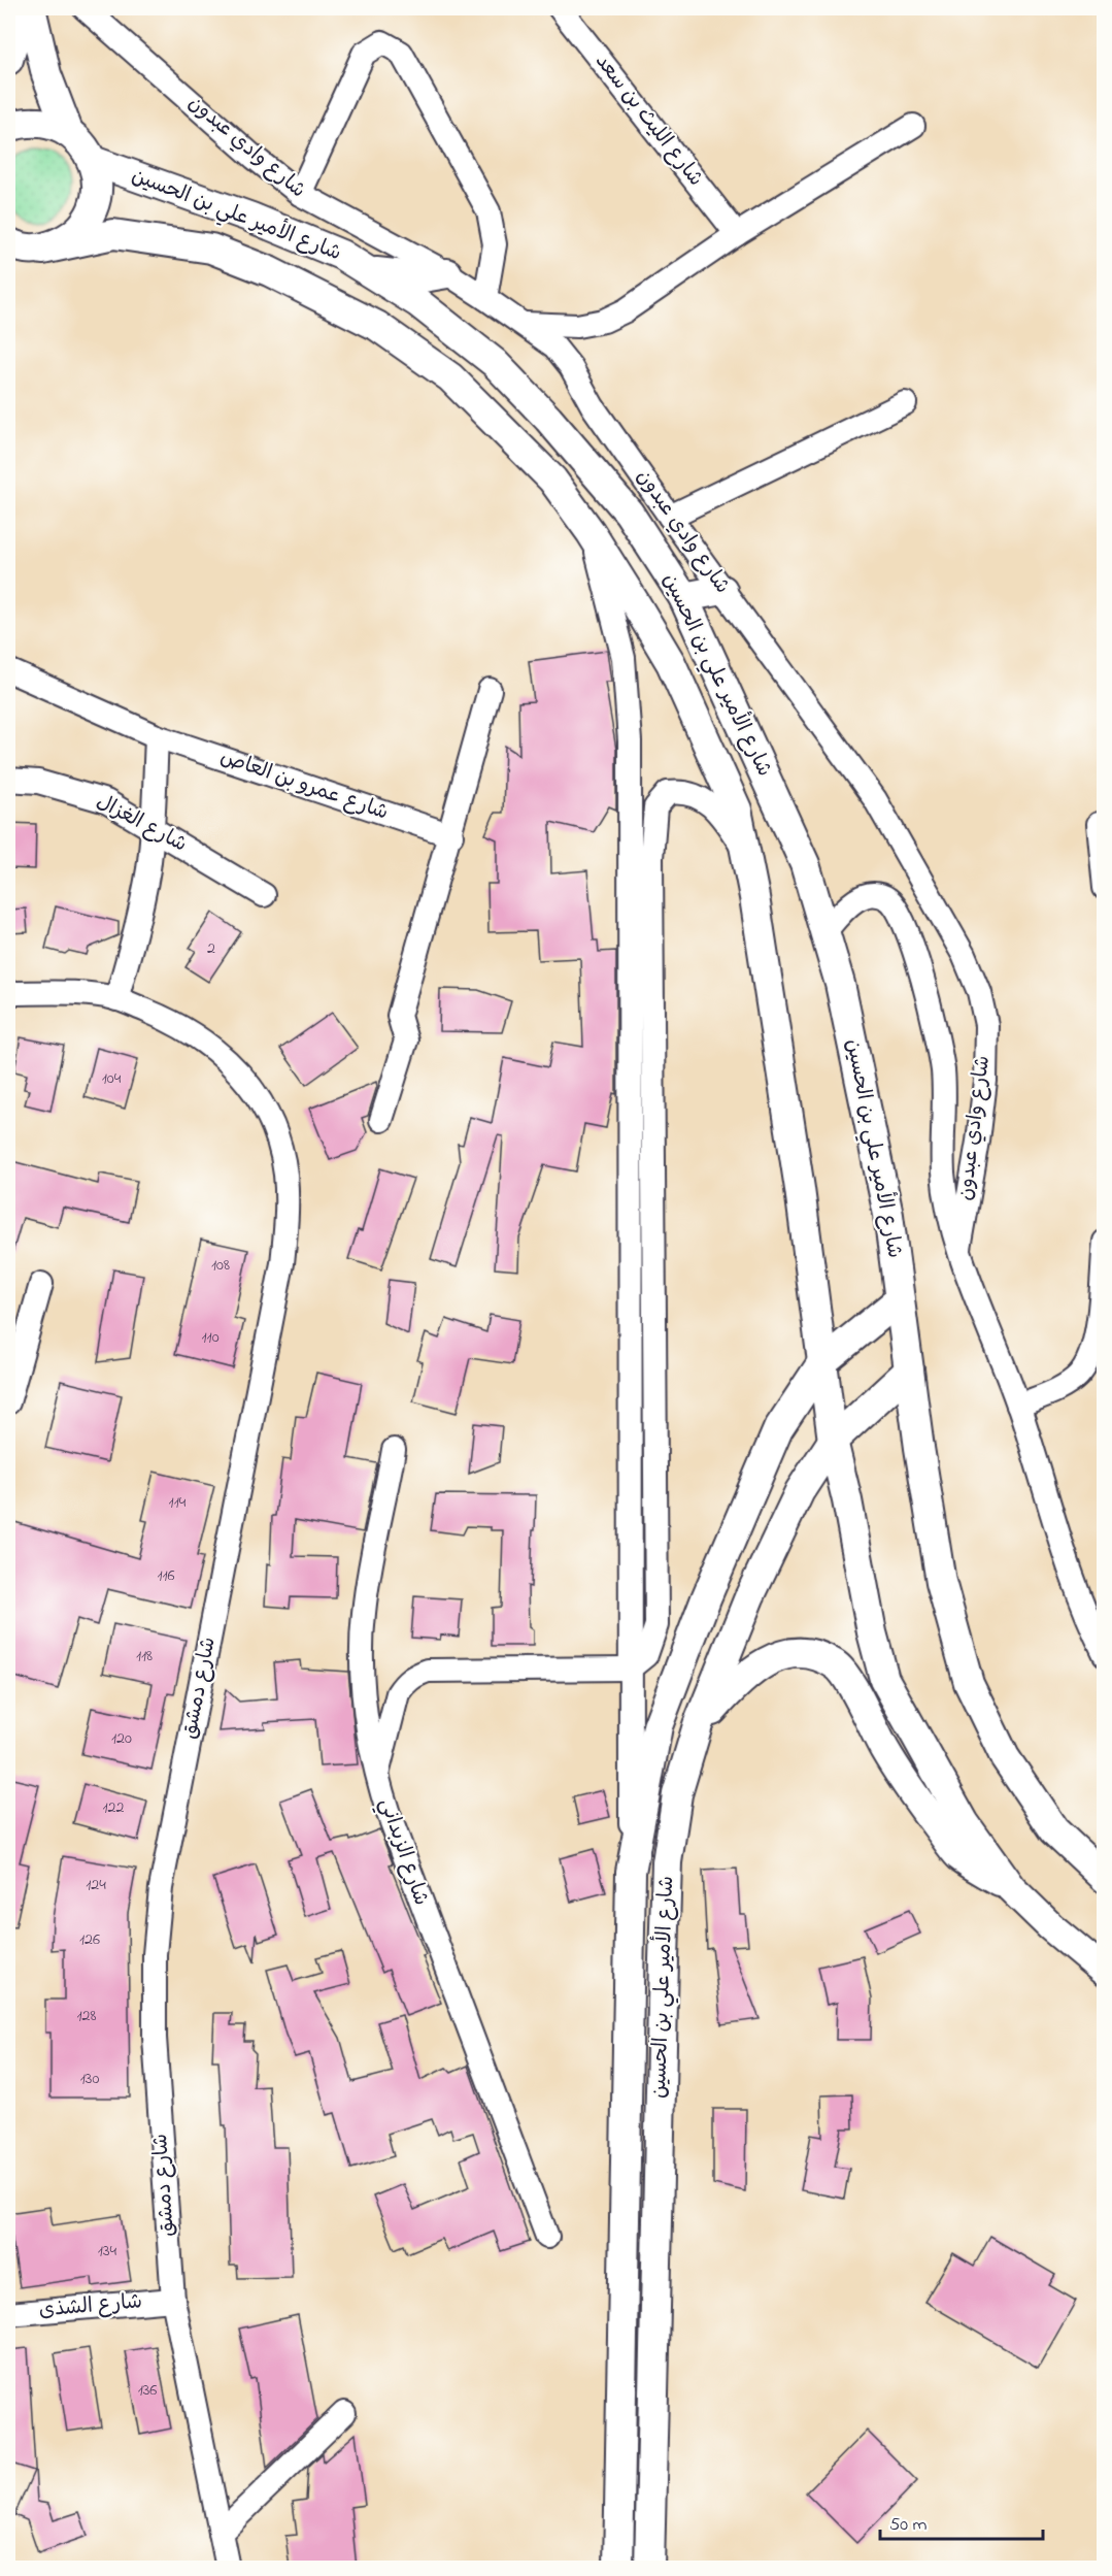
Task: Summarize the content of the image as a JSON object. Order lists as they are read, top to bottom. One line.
{"streets":{"main road":["شارع الأمير علي بن الحسين"],"street":["شارع الليث بن سعد","شارع وادي عبدون","شارع عمرو بن العاص","شارع الغزال","شارع دمشق","شارع الزبداني","شارع الشذى"]},"crossings":[["شارع دمشق","شارع الشذى"]],"house_numbers":["2","104","108","110","114","116","118","120","122","124","126","128","130","134","136"],"scale_bar":"50 m"}
